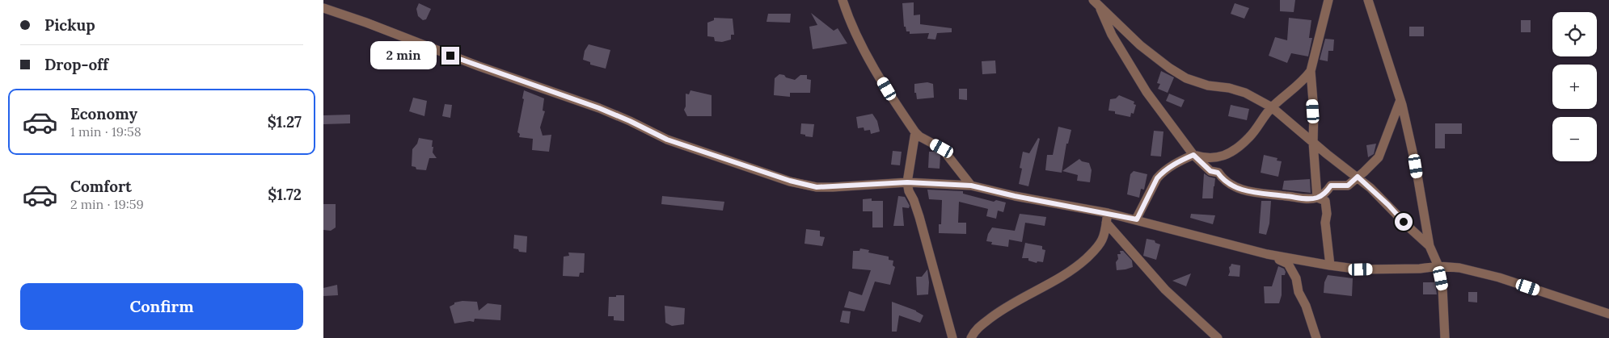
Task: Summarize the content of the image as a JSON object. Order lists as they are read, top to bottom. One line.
{"page":{"banner":["Pickup","Drop-off"],"map_buttons":["+","−"],"bubble":"2 min","list":[{"name":"Economy","note":"1 min · 19:58","value":"$1.27"},{"name":"Comfort","note":"2 min · 19:59","value":"$1.72"}],"buttons":"Confirm"}}
